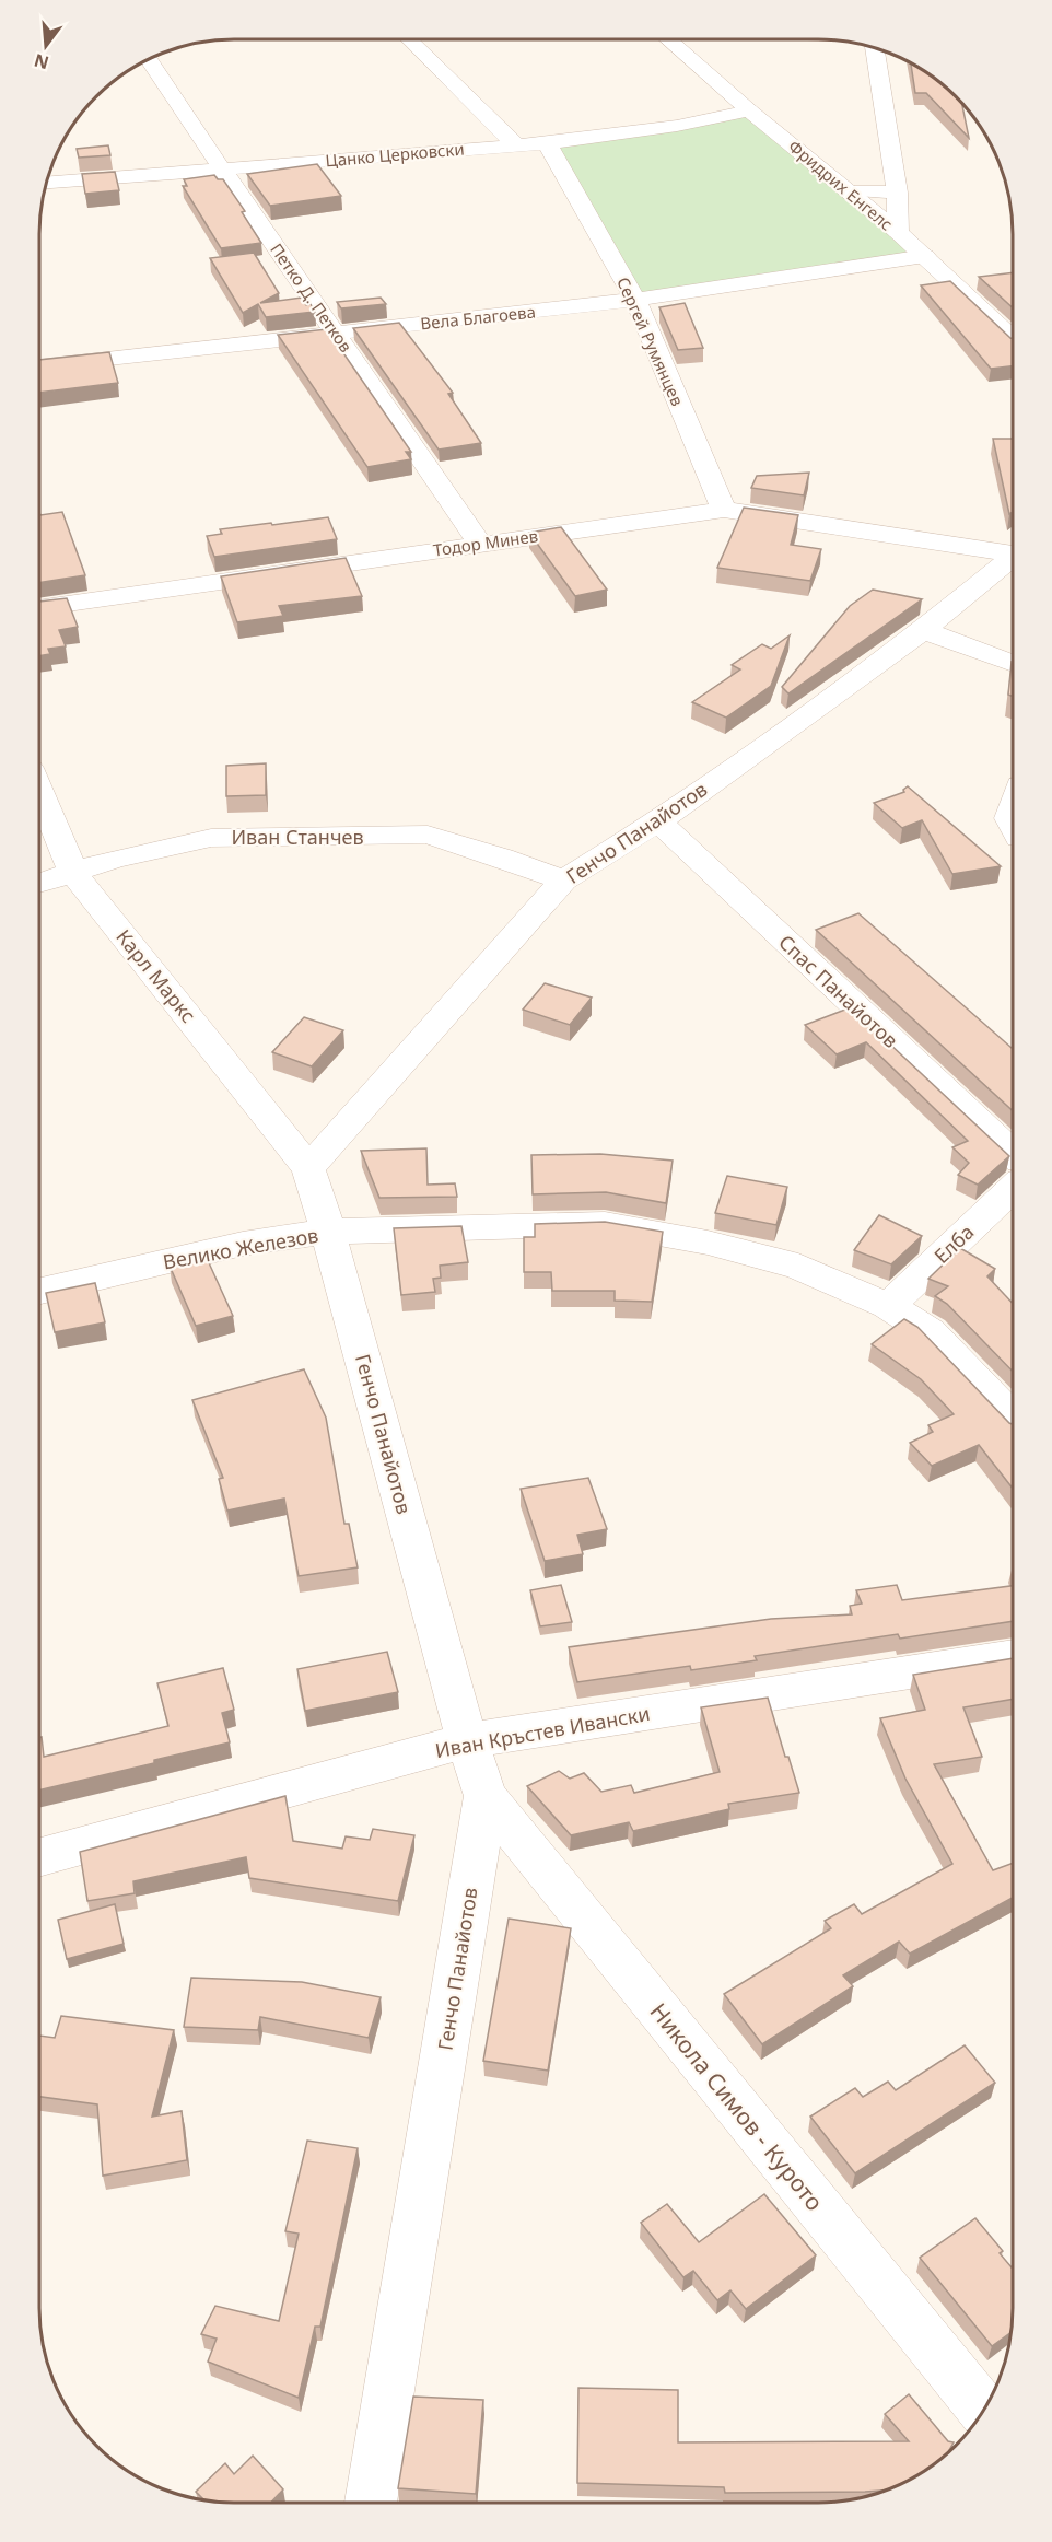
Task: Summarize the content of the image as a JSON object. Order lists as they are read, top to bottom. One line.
{"streets":{"street":["Цанко Церковски","Фридрих Енгелс","Петко Д. Петков","Вела Благоева","Сергей Румянцев","Тодор Минев","Генчо Панайотов","Иван Станчев","Карл Маркс","Спас Панайотов","Елба","Велико Железов","Иван Кръстев Ивански","Никола Симов - Курото"]},"crossings":[["Цанко Церковски","Фридрих Енгелс"],["Цанко Церковски","Петко Д. Петков"],["Цанко Церковски","Сергей Румянцев"],["Фридрих Енгелс","Вела Благоева"],["Петко Д. Петков","Вела Благоева"],["Петко Д. Петков","Тодор Минев"],["Вела Благоева","Сергей Румянцев"],["Сергей Румянцев","Тодор Минев"],["Генчо Панайотов","Иван Станчев"],["Генчо Панайотов","Карл Маркс"],["Генчо Панайотов","Спас Панайотов"],["Генчо Панайотов","Велико Железов"],["Генчо Панайотов","Иван Кръстев Ивански"],["Генчо Панайотов","Никола Симов - Курото"],["Иван Станчев","Карл Маркс"],["Елба","Велико Железов"]],"north":"bottom"}
